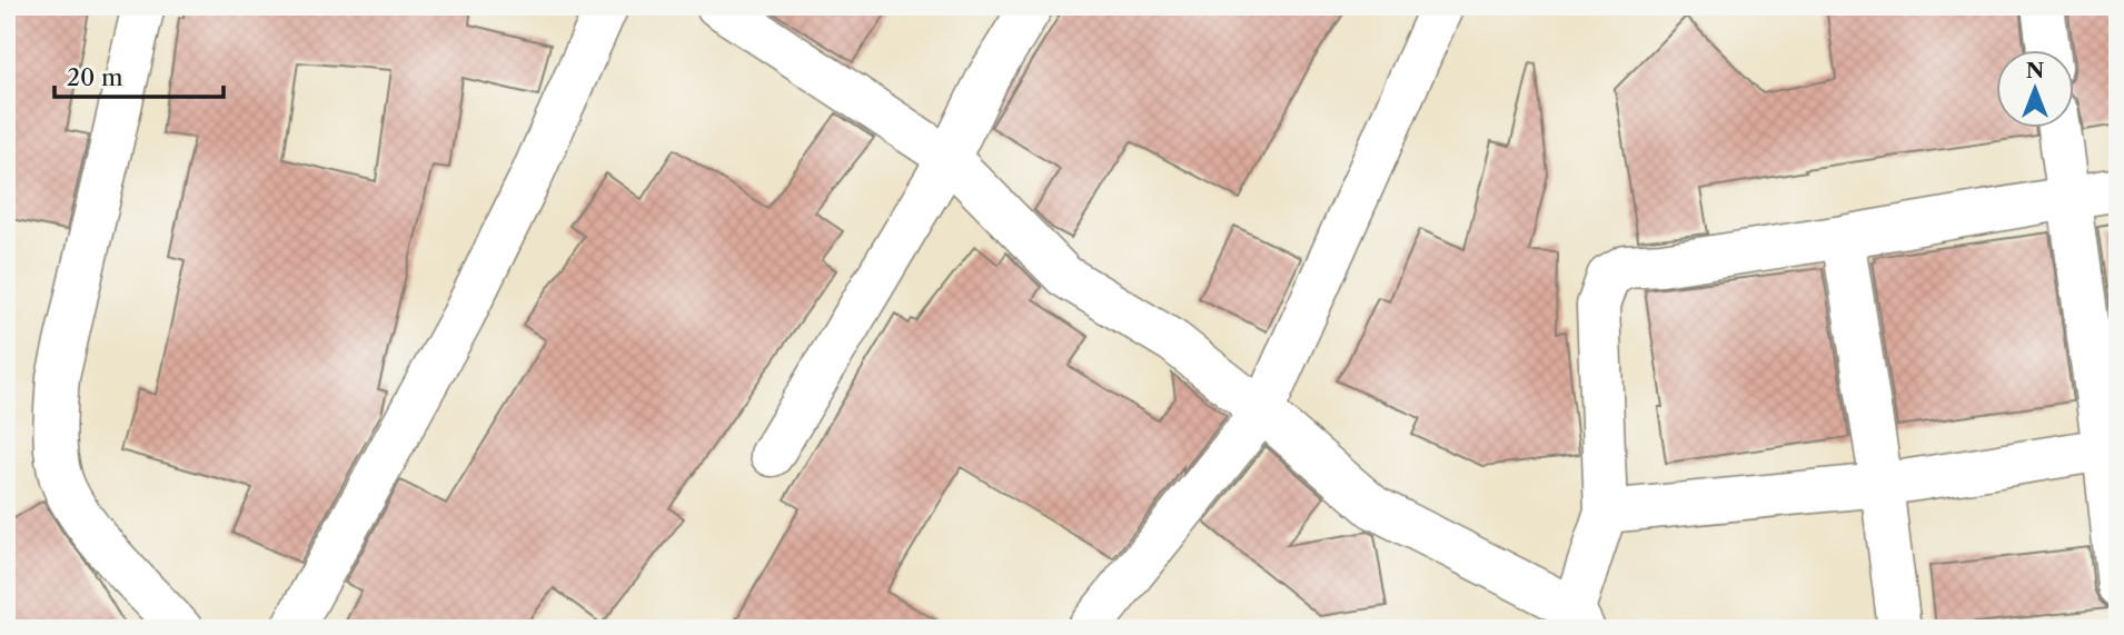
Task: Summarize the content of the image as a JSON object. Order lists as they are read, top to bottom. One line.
{"scale_bar":"20 m","north":"top"}
